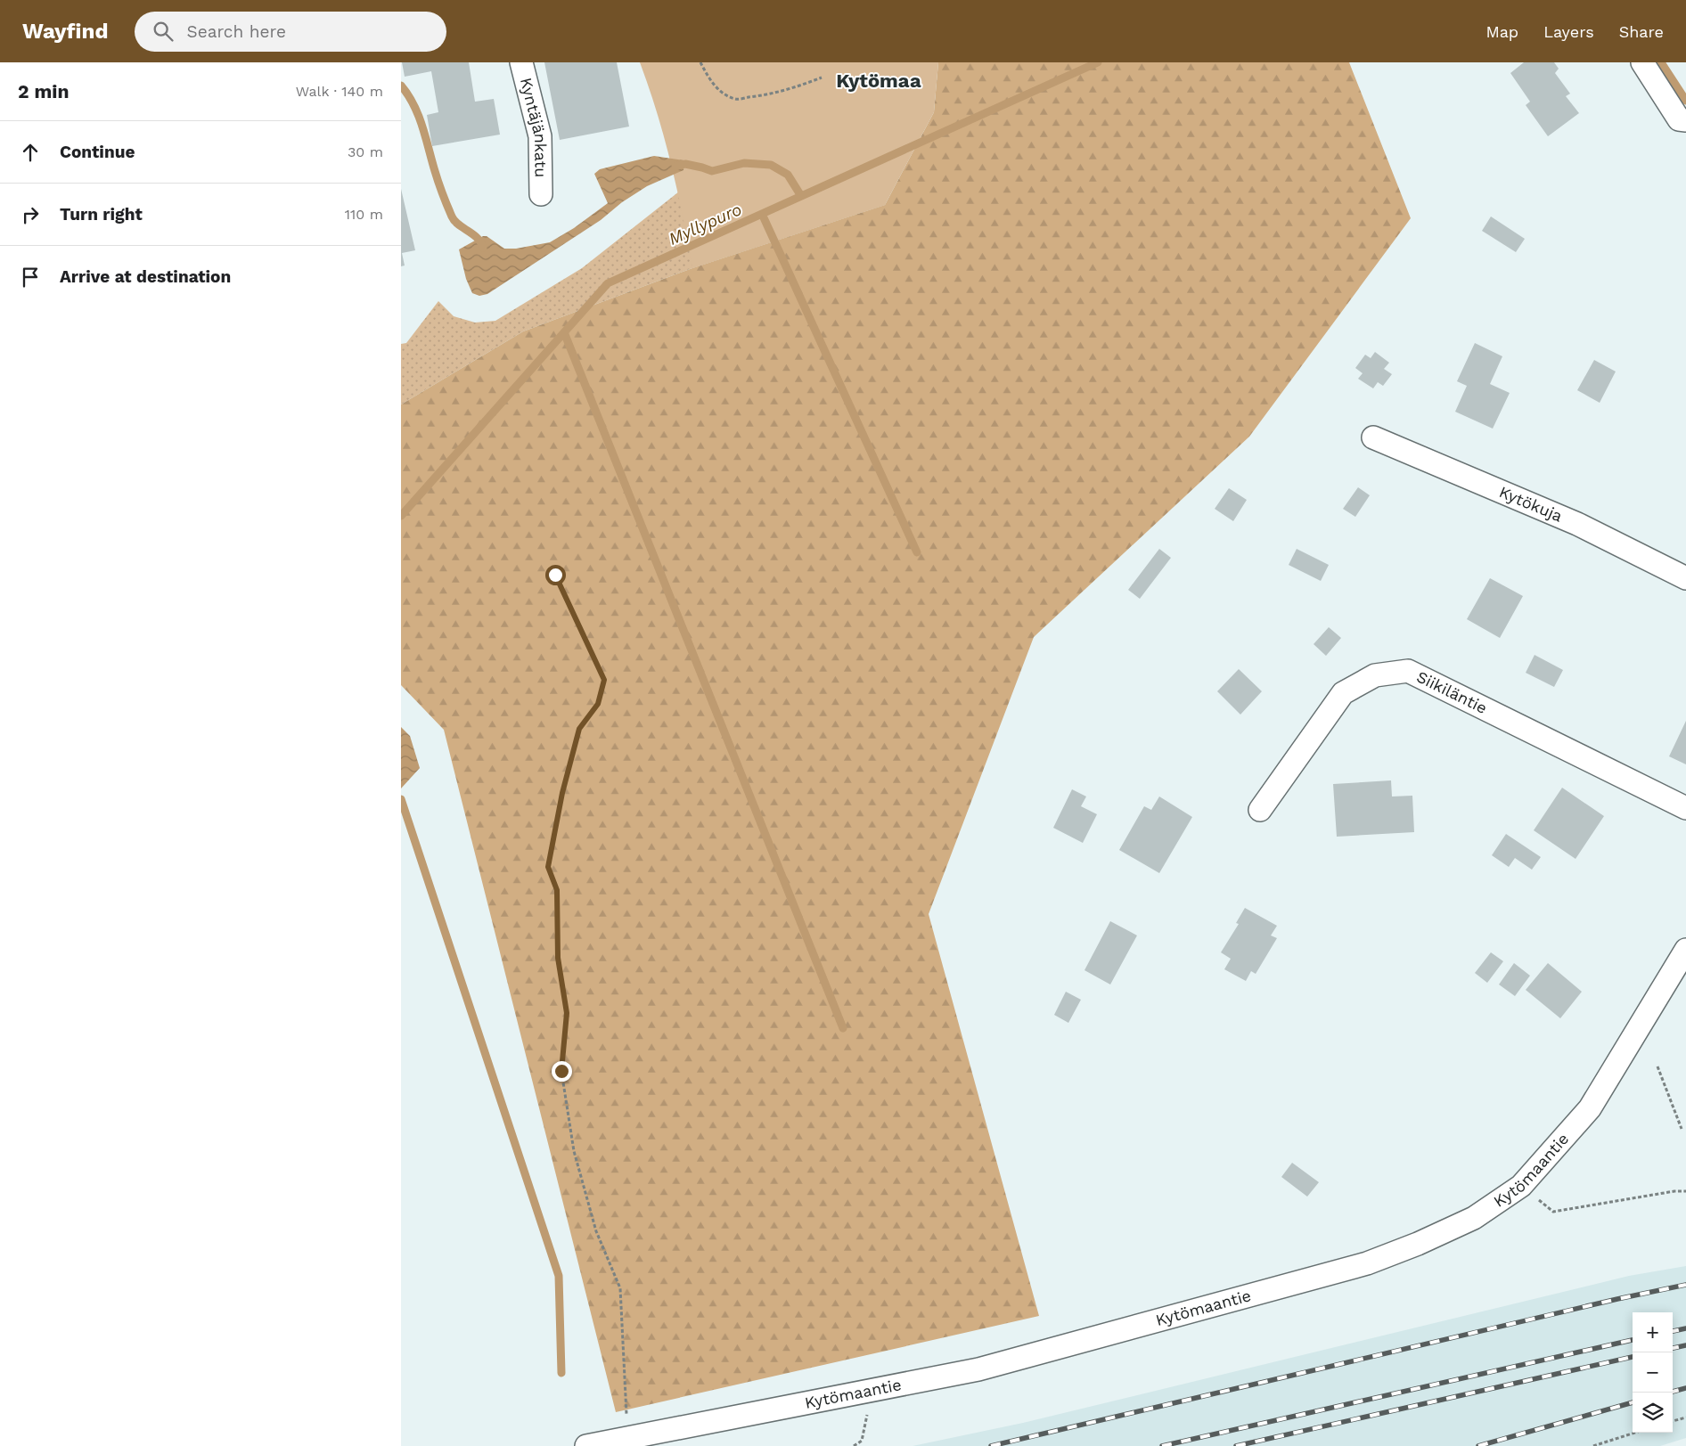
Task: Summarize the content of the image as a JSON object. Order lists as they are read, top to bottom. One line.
{"streets":{"street":["Kyntäjänkatu","Kytökuja","Siikiläntie","Kytömaantie"]},"districts":["Kytömaa"],"water":["Myllypuro"],"page":{"header":"Wayfind","search":"Search here","nav":["Map","Layers","Share"],"heading":["2 min","Walk · 140 m"],"list":[["Continue","30 m"],["Turn right","110 m"],"Arrive at destination"],"map_buttons":["+","−"]}}
